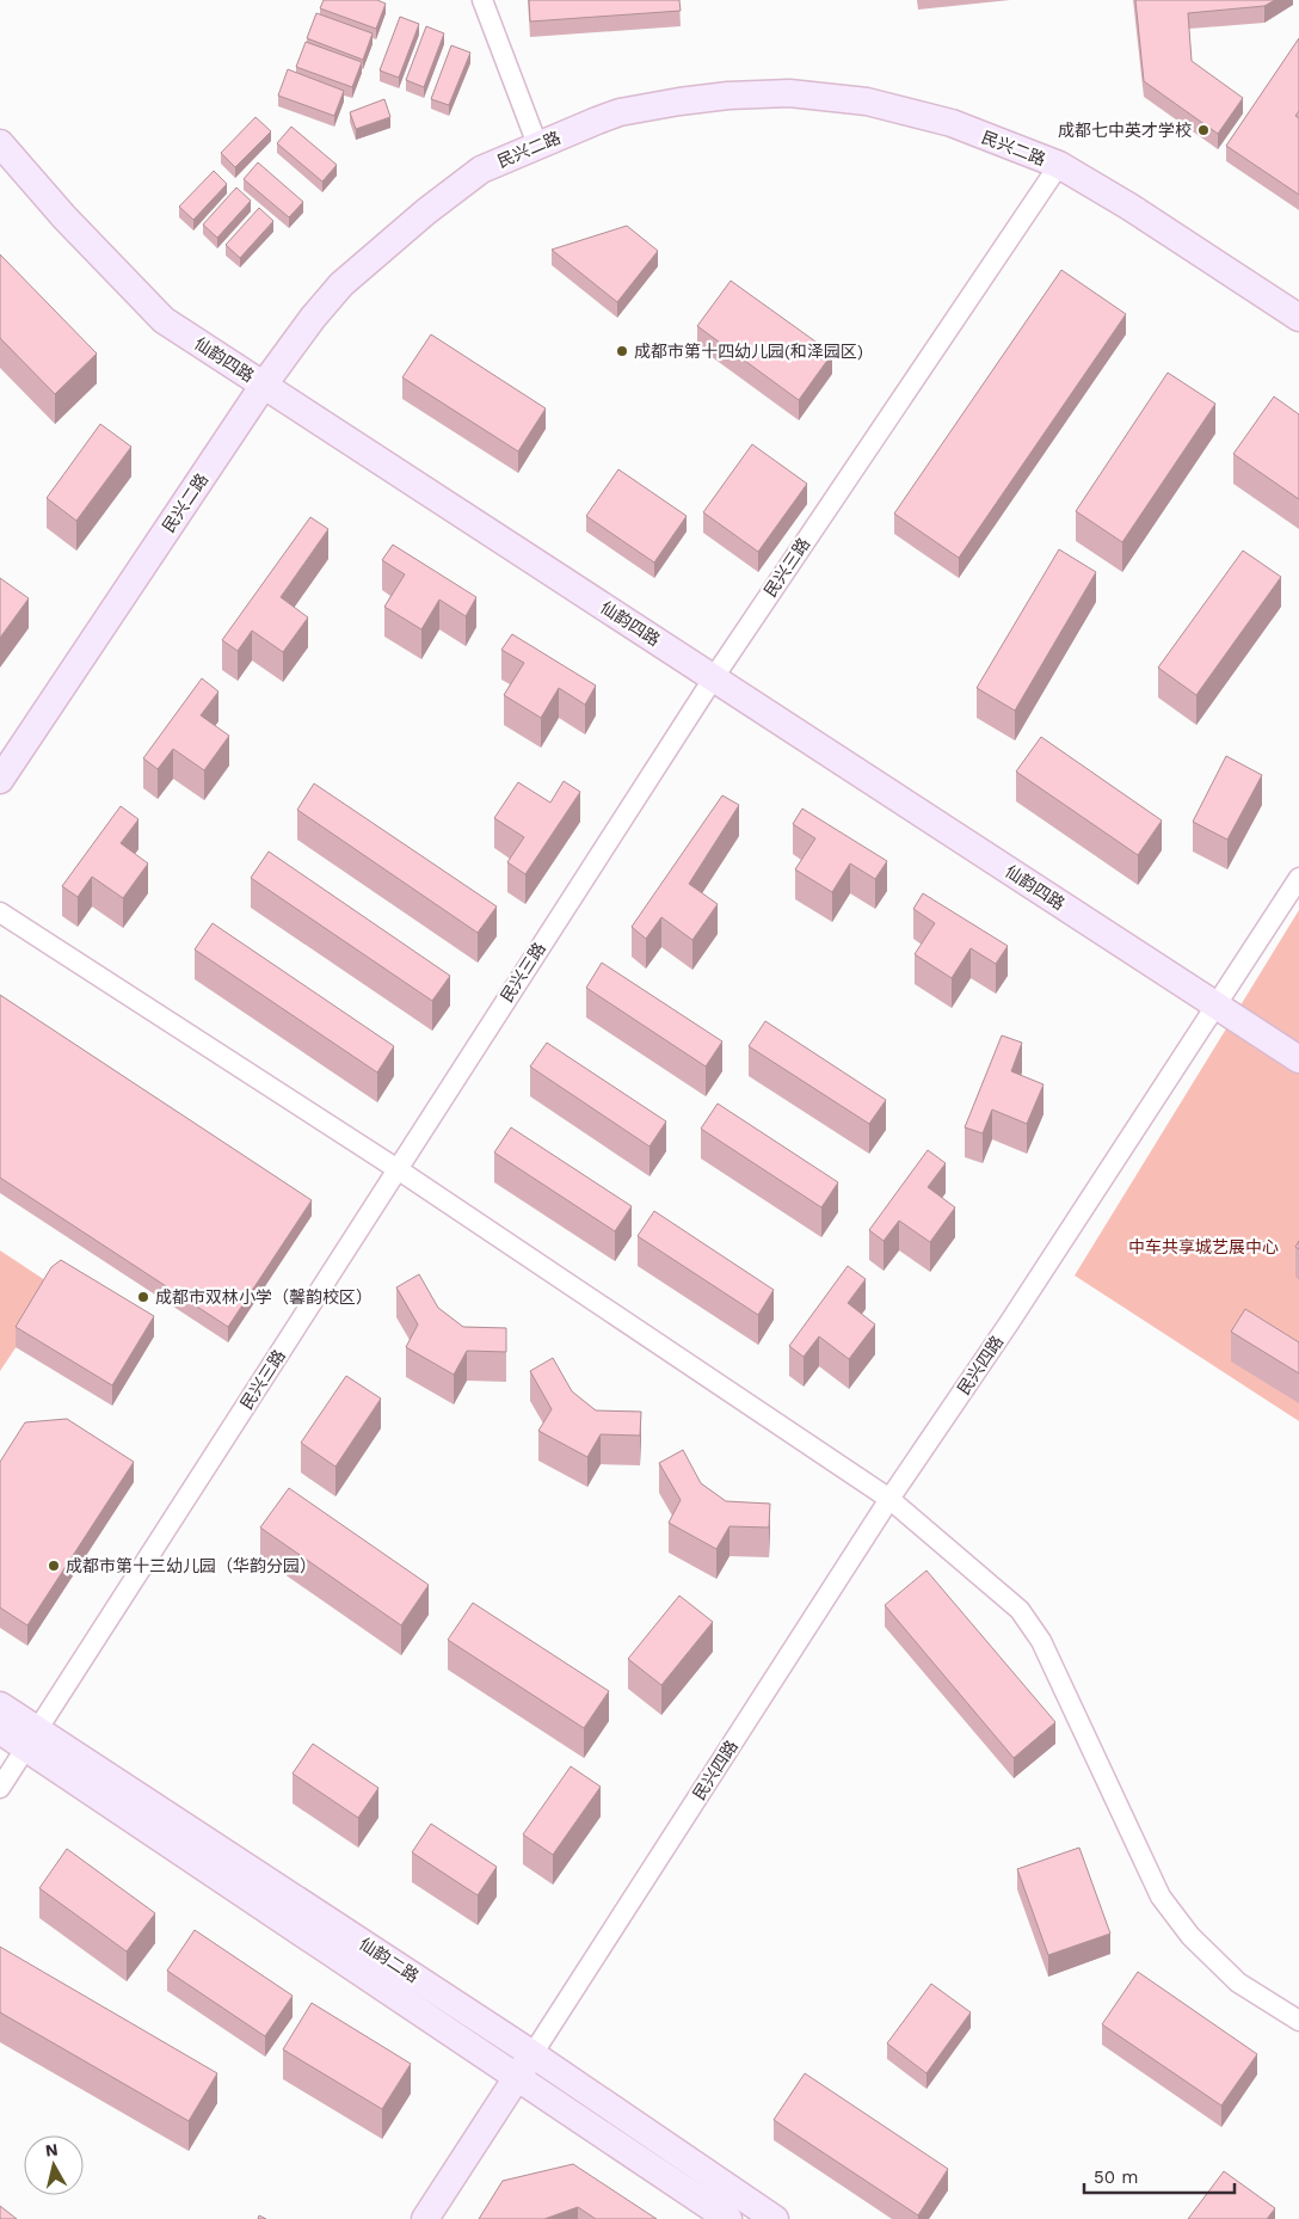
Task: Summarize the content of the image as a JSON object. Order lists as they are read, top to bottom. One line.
{"streets":{"street":["民兴二路","仙韵四路","民兴三路","民兴四路","仙韵二路"]},"crossings":[["民兴二路","仙韵四路"],["民兴二路","民兴三路"],["仙韵四路","民兴三路"],["仙韵四路","民兴四路"],["民兴三路","仙韵二路"],["民兴四路","仙韵二路"]],"parks":["中车共享城艺展中心"],"places":["成都七中英才学校","成都市第十四幼儿园(和泽园区)","成都市双林小学（馨韵校区）","成都市第十三幼儿园（华韵分园）"],"scale_bar":"50 m","north":"top"}
